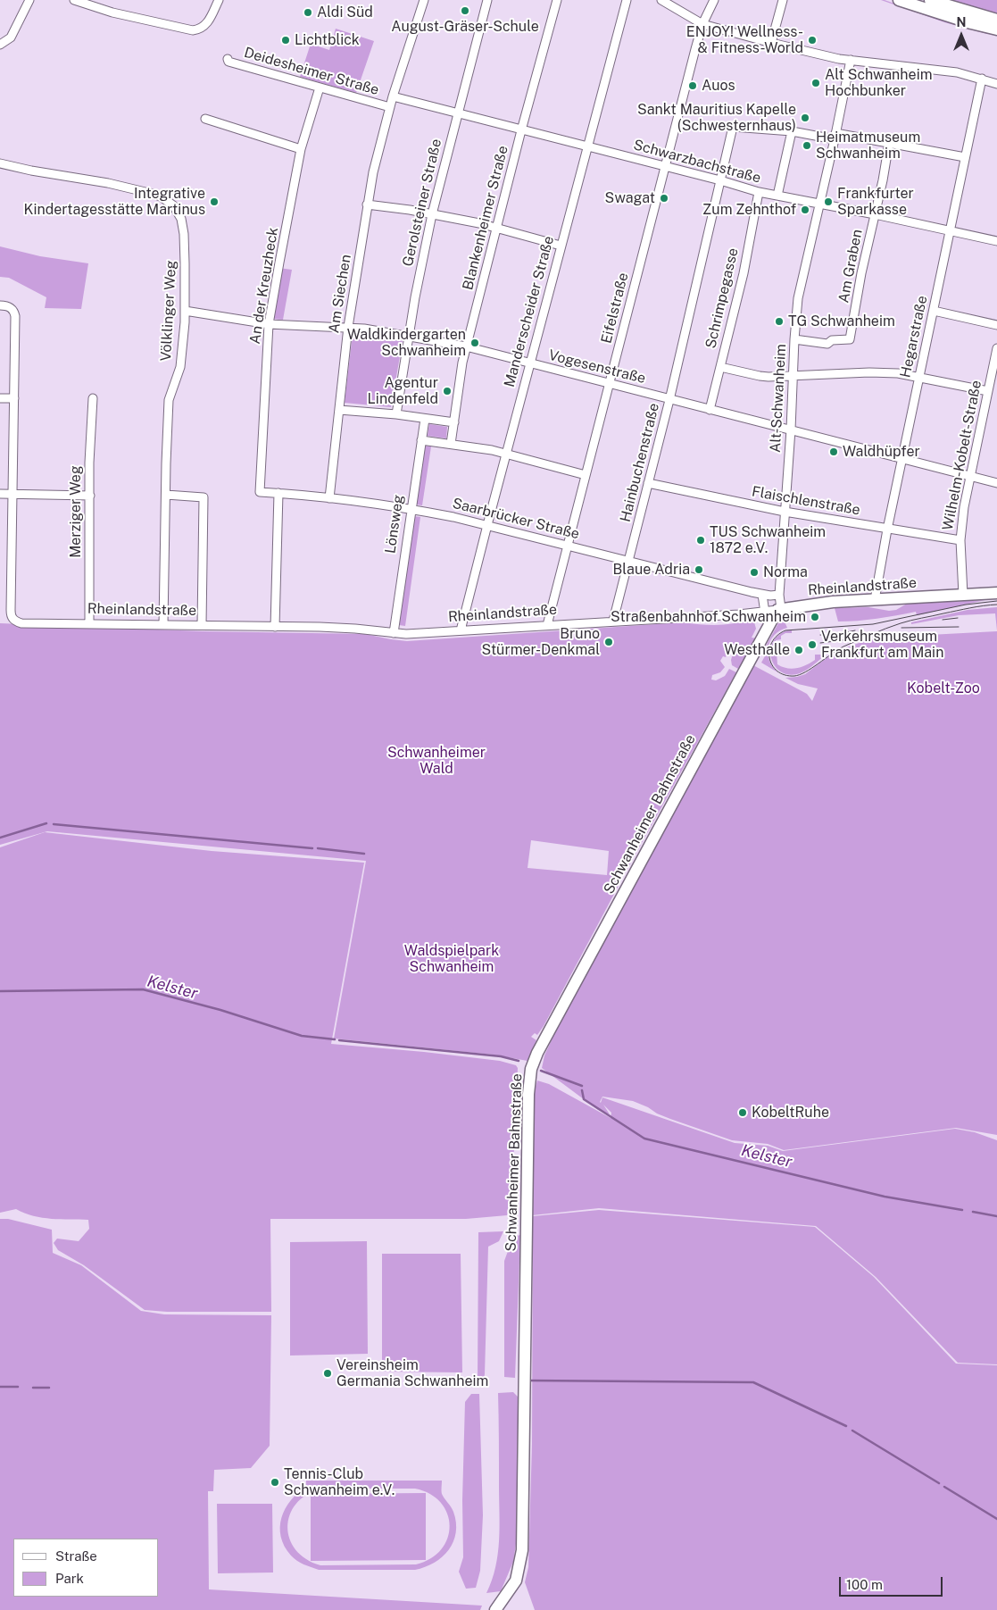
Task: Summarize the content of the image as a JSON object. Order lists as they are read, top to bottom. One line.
{"streets":{"street":["Deidesheimer Straße","Schwarzbachstraße","Gerolsteiner Straße","Blankenheimer Straße","Am Graben","An der Kreuzheck","Am Siechen","Schrimpegasse","Eifelstraße","Völklinger Weg","Manderscheider Straße","Hegarstraße","Vogesenstraße","Alt-Schwanheim","Wilhelm-Kobelt-Straße","Hainbuchenstraße","Flaischlenstraße","Merziger Weg","Saarbrücker Straße","Lönsweg","Rheinlandstraße","Schwanheimer Bahnstraße"]},"crossings":[["Deidesheimer Straße","An der Kreuzheck"],["Deidesheimer Straße","Am Siechen"],["Schwarzbachstraße","Gerolsteiner Straße"],["Schwarzbachstraße","Blankenheimer Straße"],["Schwarzbachstraße","Am Graben"],["Schwarzbachstraße","Am Siechen"],["Schwarzbachstraße","Schrimpegasse"],["Schwarzbachstraße","Eifelstraße"],["Schwarzbachstraße","Manderscheider Straße"],["Schwarzbachstraße","Hegarstraße"],["Schwarzbachstraße","Alt-Schwanheim"],["Schwarzbachstraße","Hainbuchenstraße"],["Gerolsteiner Straße","Vogesenstraße"],["Blankenheimer Straße","Vogesenstraße"],["Am Graben","Alt-Schwanheim"],["An der Kreuzheck","Vogesenstraße"],["An der Kreuzheck","Saarbrücker Straße"],["Am Siechen","Vogesenstraße"],["Am Siechen","Saarbrücker Straße"],["Schrimpegasse","Vogesenstraße"],["Eifelstraße","Vogesenstraße"],["Eifelstraße","Saarbrücker Straße"],["Eifelstraße","Rheinlandstraße"],["Völklinger Weg","Vogesenstraße"],["Völklinger Weg","Rheinlandstraße"],["Manderscheider Straße","Vogesenstraße"],["Manderscheider Straße","Saarbrücker Straße"],["Manderscheider Straße","Rheinlandstraße"],["Hegarstraße","Vogesenstraße"],["Hegarstraße","Flaischlenstraße"],["Hegarstraße","Rheinlandstraße"],["Vogesenstraße","Alt-Schwanheim"],["Vogesenstraße","Wilhelm-Kobelt-Straße"],["Vogesenstraße","Hainbuchenstraße"],["Alt-Schwanheim","Flaischlenstraße"],["Alt-Schwanheim","Saarbrücker Straße"],["Alt-Schwanheim","Rheinlandstraße"],["Alt-Schwanheim","Schwanheimer Bahnstraße"],["Wilhelm-Kobelt-Straße","Flaischlenstraße"],["Wilhelm-Kobelt-Straße","Rheinlandstraße"],["Hainbuchenstraße","Flaischlenstraße"],["Hainbuchenstraße","Saarbrücker Straße"],["Hainbuchenstraße","Rheinlandstraße"],["Merziger Weg","Rheinlandstraße"],["Saarbrücker Straße","Lönsweg"],["Lönsweg","Rheinlandstraße"],["Rheinlandstraße","Schwanheimer Bahnstraße"]],"water":["Kelster"],"parks":["Kobelt-Zoo","Schwanheimer Wald","Waldspielpark Schwanheim"],"places":["August-Gräser-Schule","Aldi Süd","Lichtblick","ENJOY! Wellness- & Fitness-World","Alt Schwanheim Hochbunker","Auos","Sankt Mauritius Kapelle (Schwesternhaus)","Heimatmuseum Schwanheim","Swagat","Integrative Kindertagesstätte Martinus","Frankfurter Sparkasse","Zum Zehnthof","TG Schwanheim","Waldkindergarten Schwanheim","Agentur Lindenfeld","Waldhüpfer","TUS Schwanheim 1872 e.V.","Blaue Adria","Norma","Straßenbahnhof Schwanheim","Bruno Stürmer-Denkmal","Verkehrsmuseum Frankfurt am Main","Westhalle","KobeltRuhe","Vereinsheim Germania Schwanheim","Tennis-Club Schwanheim e.V."],"legend":["Straße","Park"],"scale_bar":"100 m","north":"top"}
